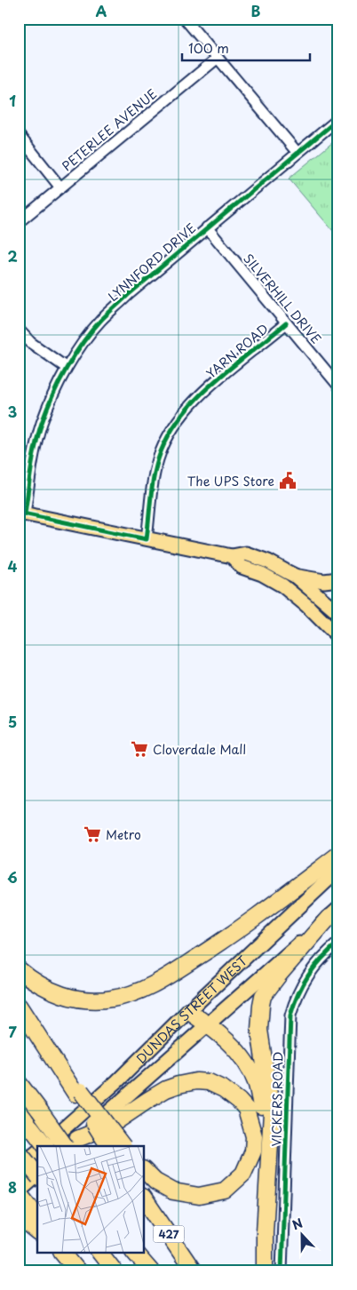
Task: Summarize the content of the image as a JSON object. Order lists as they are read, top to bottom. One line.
{"streets":{"highway":["427"],"main road":["DUNDAS STREET WEST"],"street":["PETERLEE AVENUE","LYNNFORD DRIVE","SILVERHILL DRIVE","YARN ROAD","VICKERS ROAD"]},"crossings":[["LYNNFORD DRIVE","SILVERHILL DRIVE"],["SILVERHILL DRIVE","YARN ROAD"]],"places":{"public building":["The UPS Store"],"supermarket":["Cloverdale Mall","Metro"]},"scale_bar":"100 m","north":"top","grid":{"columns":["A","B"],"rows":["1","2","3","4","5","6","7","8"]}}
